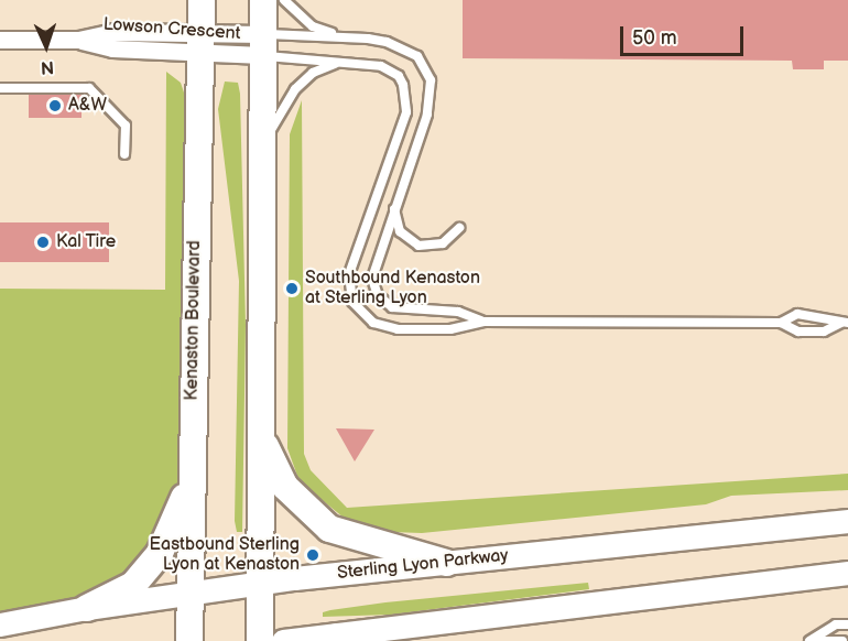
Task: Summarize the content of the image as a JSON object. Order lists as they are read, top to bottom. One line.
{"streets":{"main road":["Kenaston Boulevard","Sterling Lyon Parkway"],"street":["Lowson Crescent"]},"crossings":[["Lowson Crescent","Kenaston Boulevard"],["Kenaston Boulevard","Sterling Lyon Parkway"]],"places":["A&W","Kal Tire","Southbound Kenaston at Sterling Lyon","Eastbound Sterling Lyon at Kenaston"],"scale_bar":"50 m","north":"bottom"}
